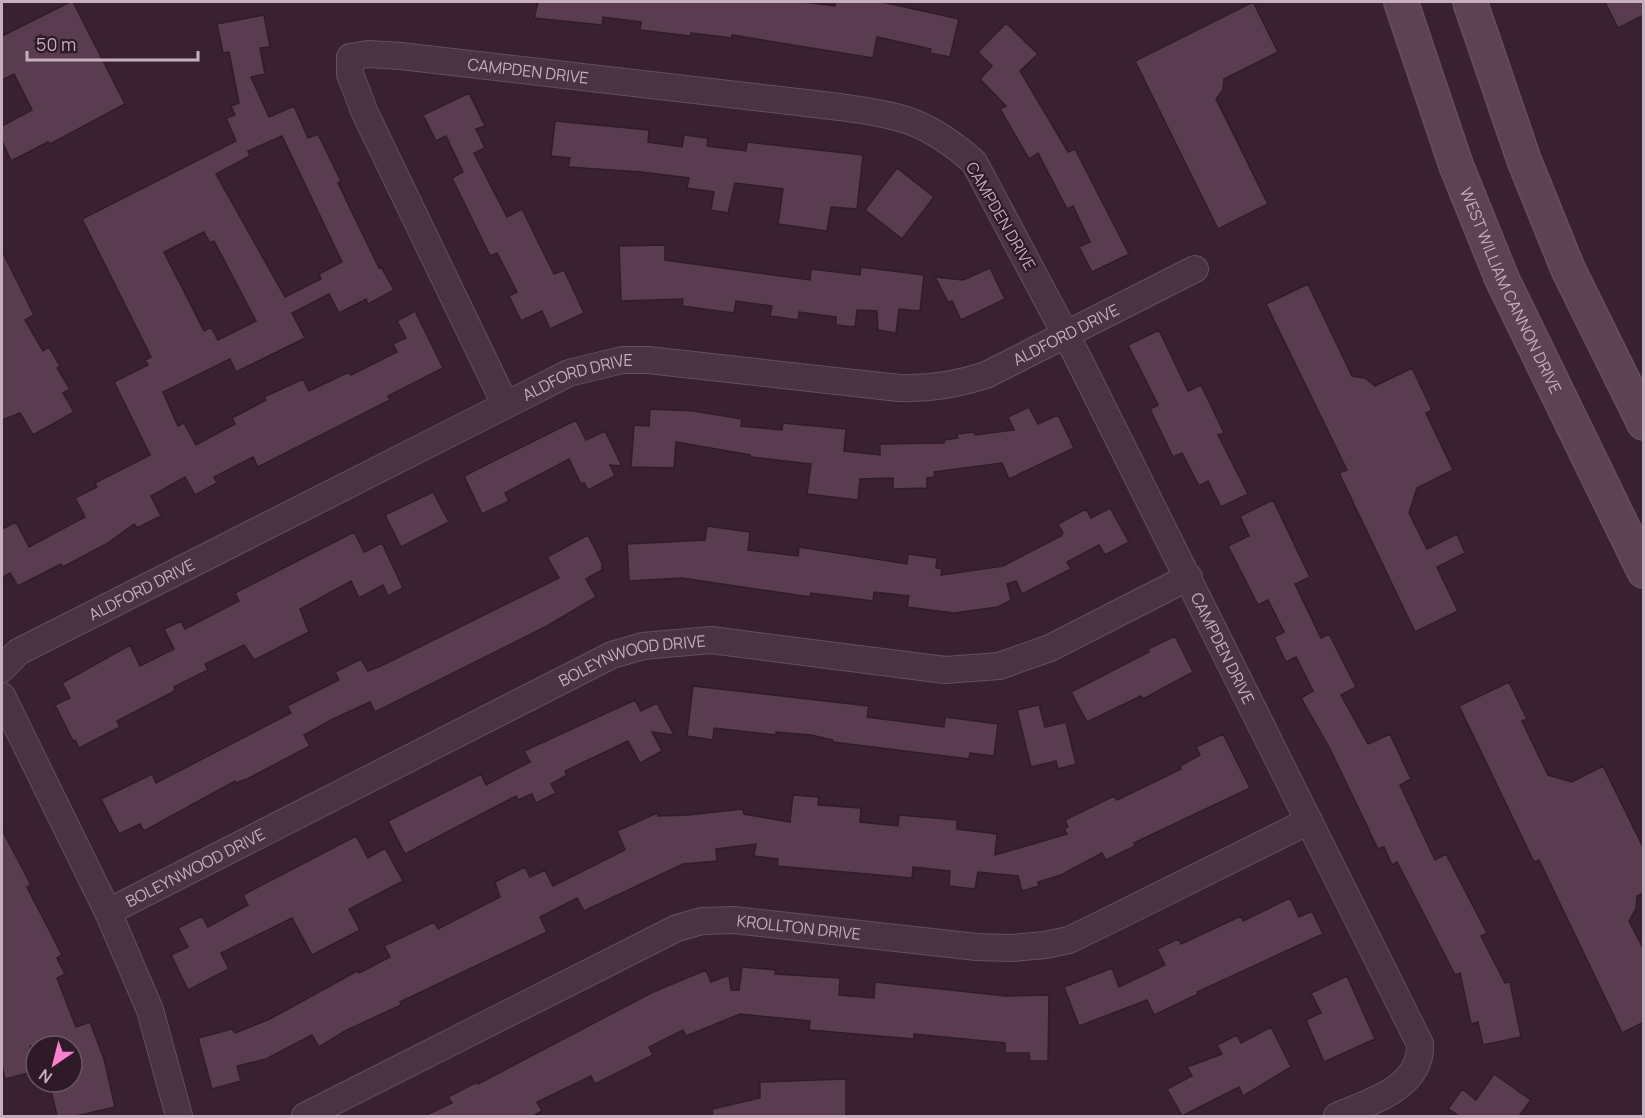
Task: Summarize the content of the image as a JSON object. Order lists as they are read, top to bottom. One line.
{"streets":{"main road":["WEST WILLIAM CANNON DRIVE"],"street":["CAMPDEN DRIVE","ALDFORD DRIVE","BOLEYNWOOD DRIVE","KROLLTON DRIVE"]},"crossings":[["CAMPDEN DRIVE","ALDFORD DRIVE"],["CAMPDEN DRIVE","BOLEYNWOOD DRIVE"],["CAMPDEN DRIVE","KROLLTON DRIVE"]],"scale_bar":"50 m","north":"bottom left"}
